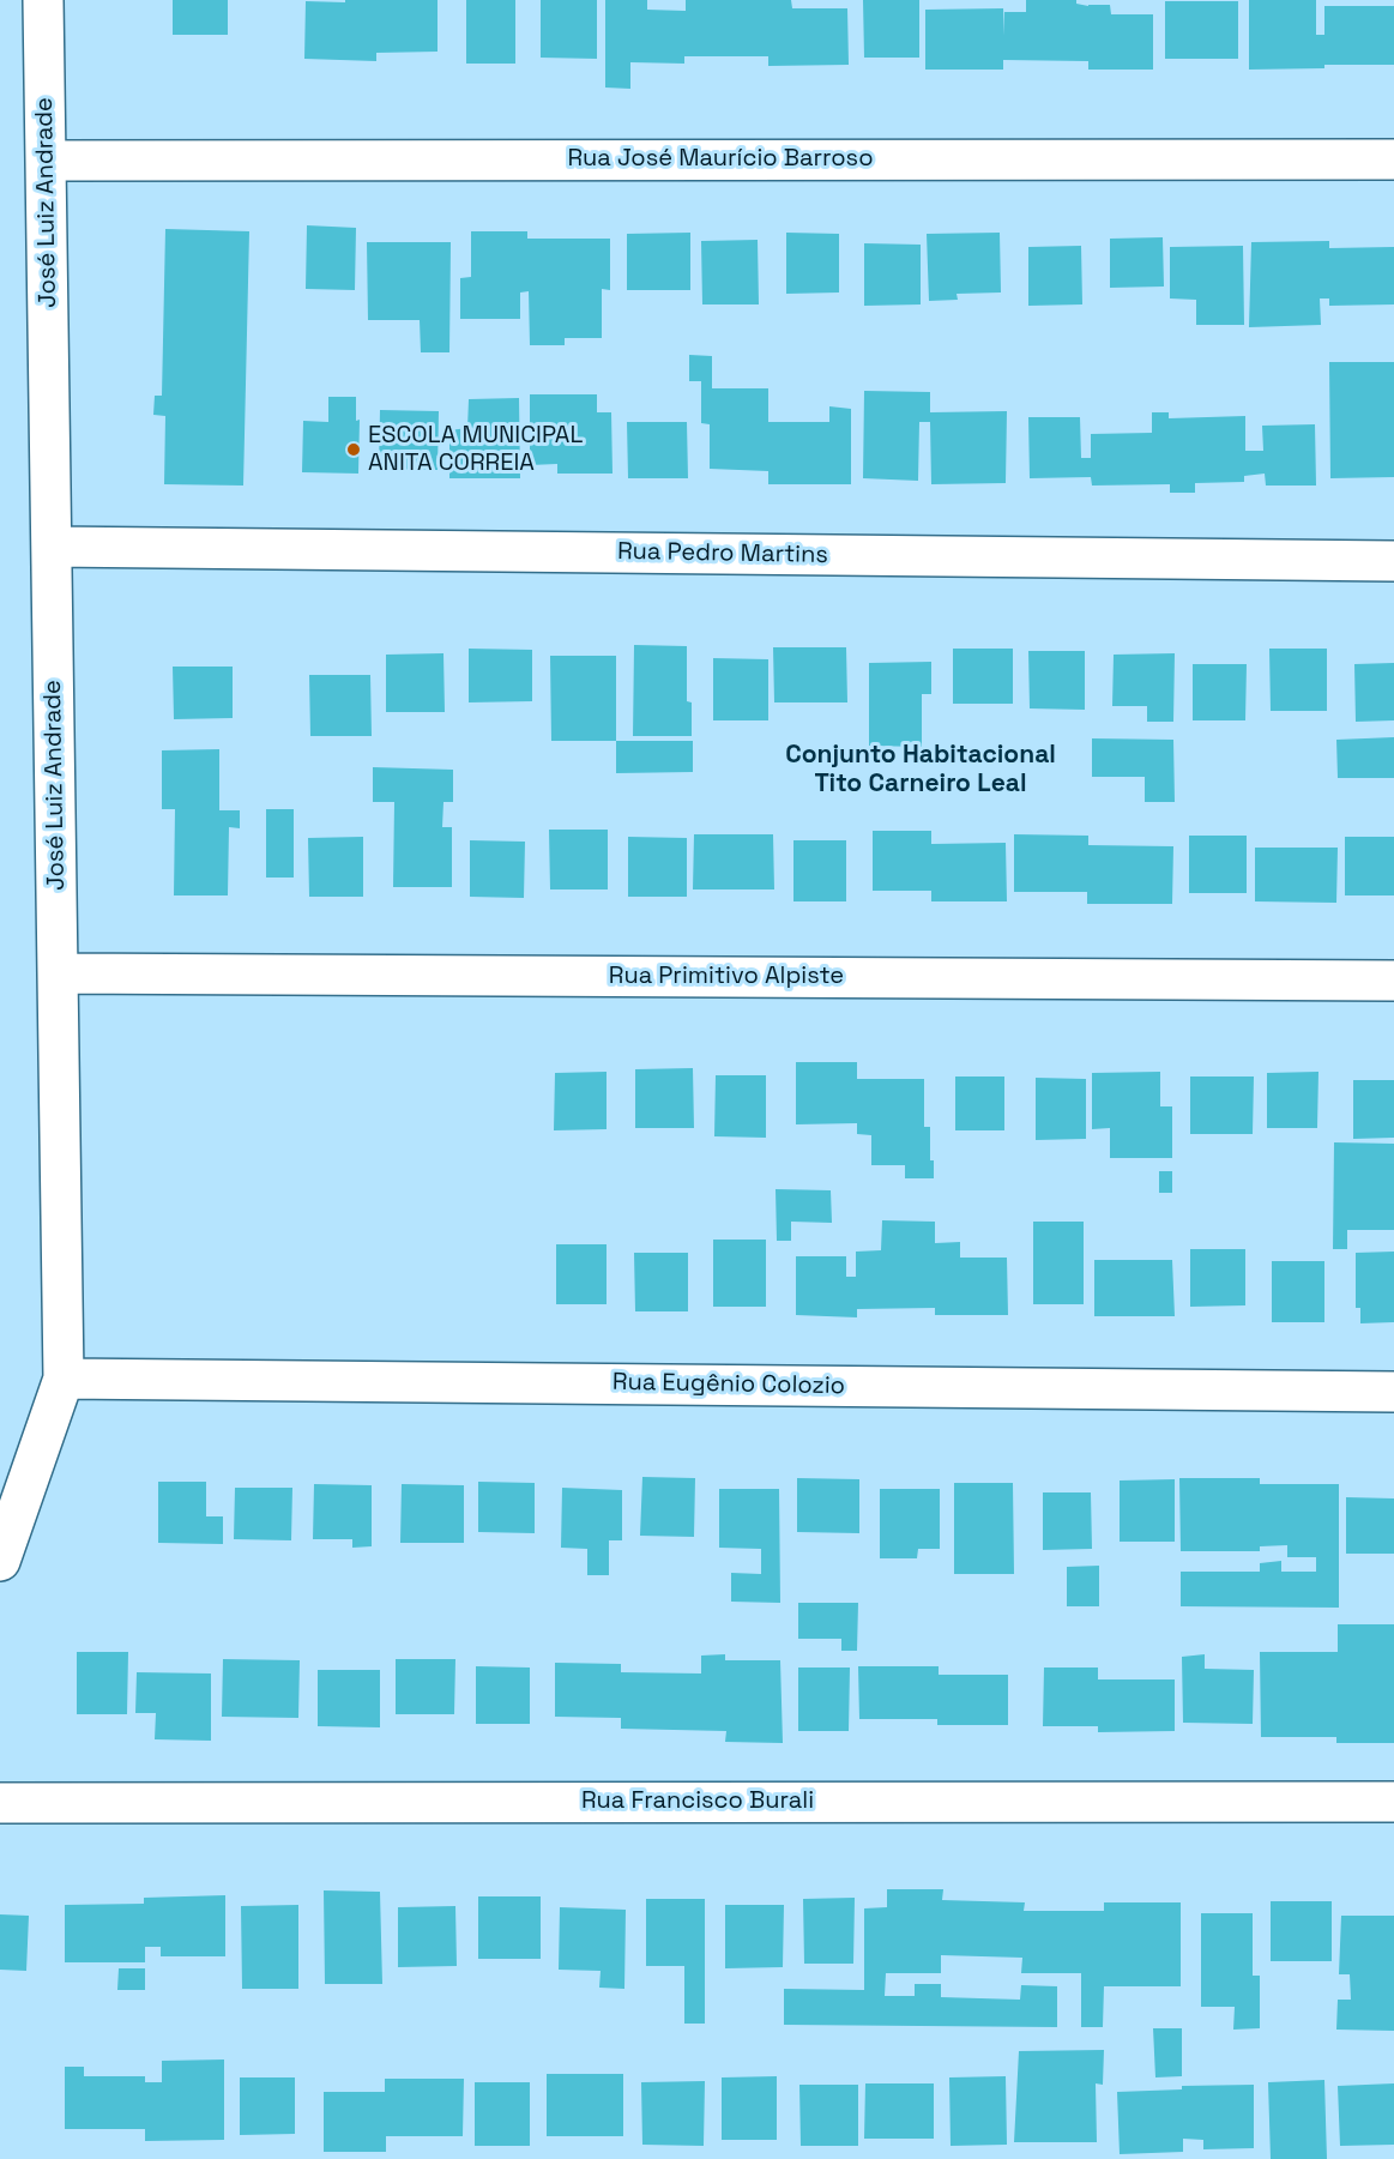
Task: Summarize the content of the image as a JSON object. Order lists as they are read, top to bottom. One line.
{"streets":{"street":["Rua José Maurício Barroso","José Luiz Andrade","Rua Pedro Martins","Rua Primitivo Alpiste","Rua Eugênio Colozio","Rua Francisco Burali"]},"crossings":[["Rua José Maurício Barroso","José Luiz Andrade"],["José Luiz Andrade","Rua Pedro Martins"],["José Luiz Andrade","Rua Primitivo Alpiste"],["José Luiz Andrade","Rua Eugênio Colozio"]],"districts":["Conjunto Habitacional Tito Carneiro Leal"],"places":["ESCOLA MUNICIPAL ANITA CORREIA"]}
